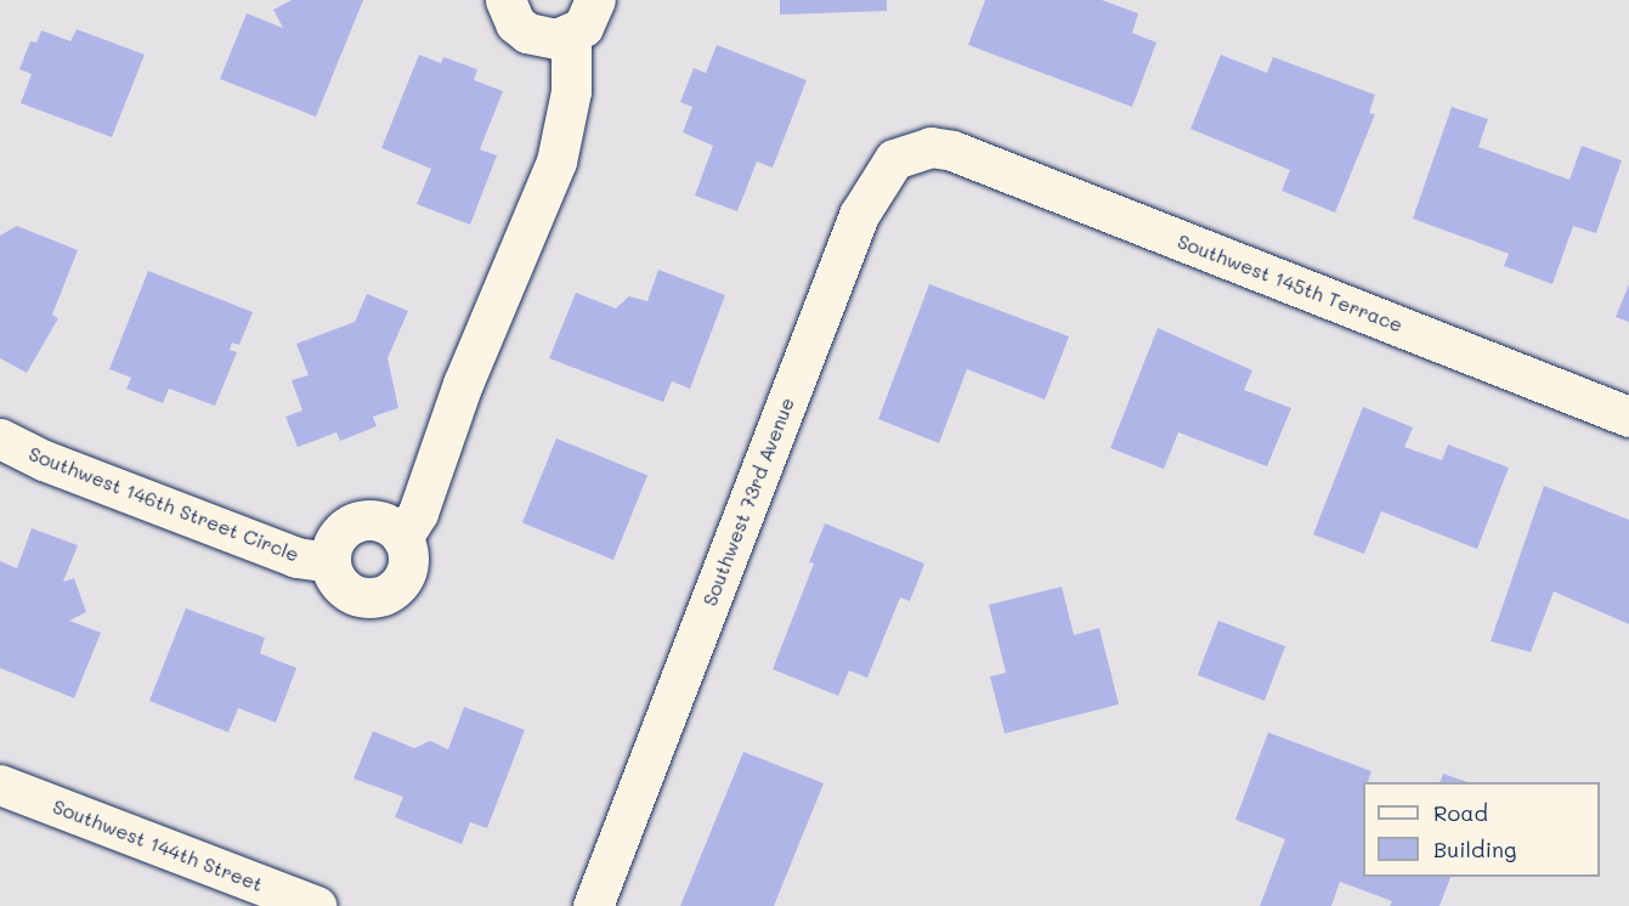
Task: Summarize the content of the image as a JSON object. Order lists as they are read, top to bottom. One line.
{"streets":{"street":["Southwest 145th Terrace","Southwest 73rd Avenue","Southwest 146th Street Circle","Southwest 144th Street"]},"crossings":[["Southwest 145th Terrace","Southwest 73rd Avenue"]],"legend":["Road","Building"]}
